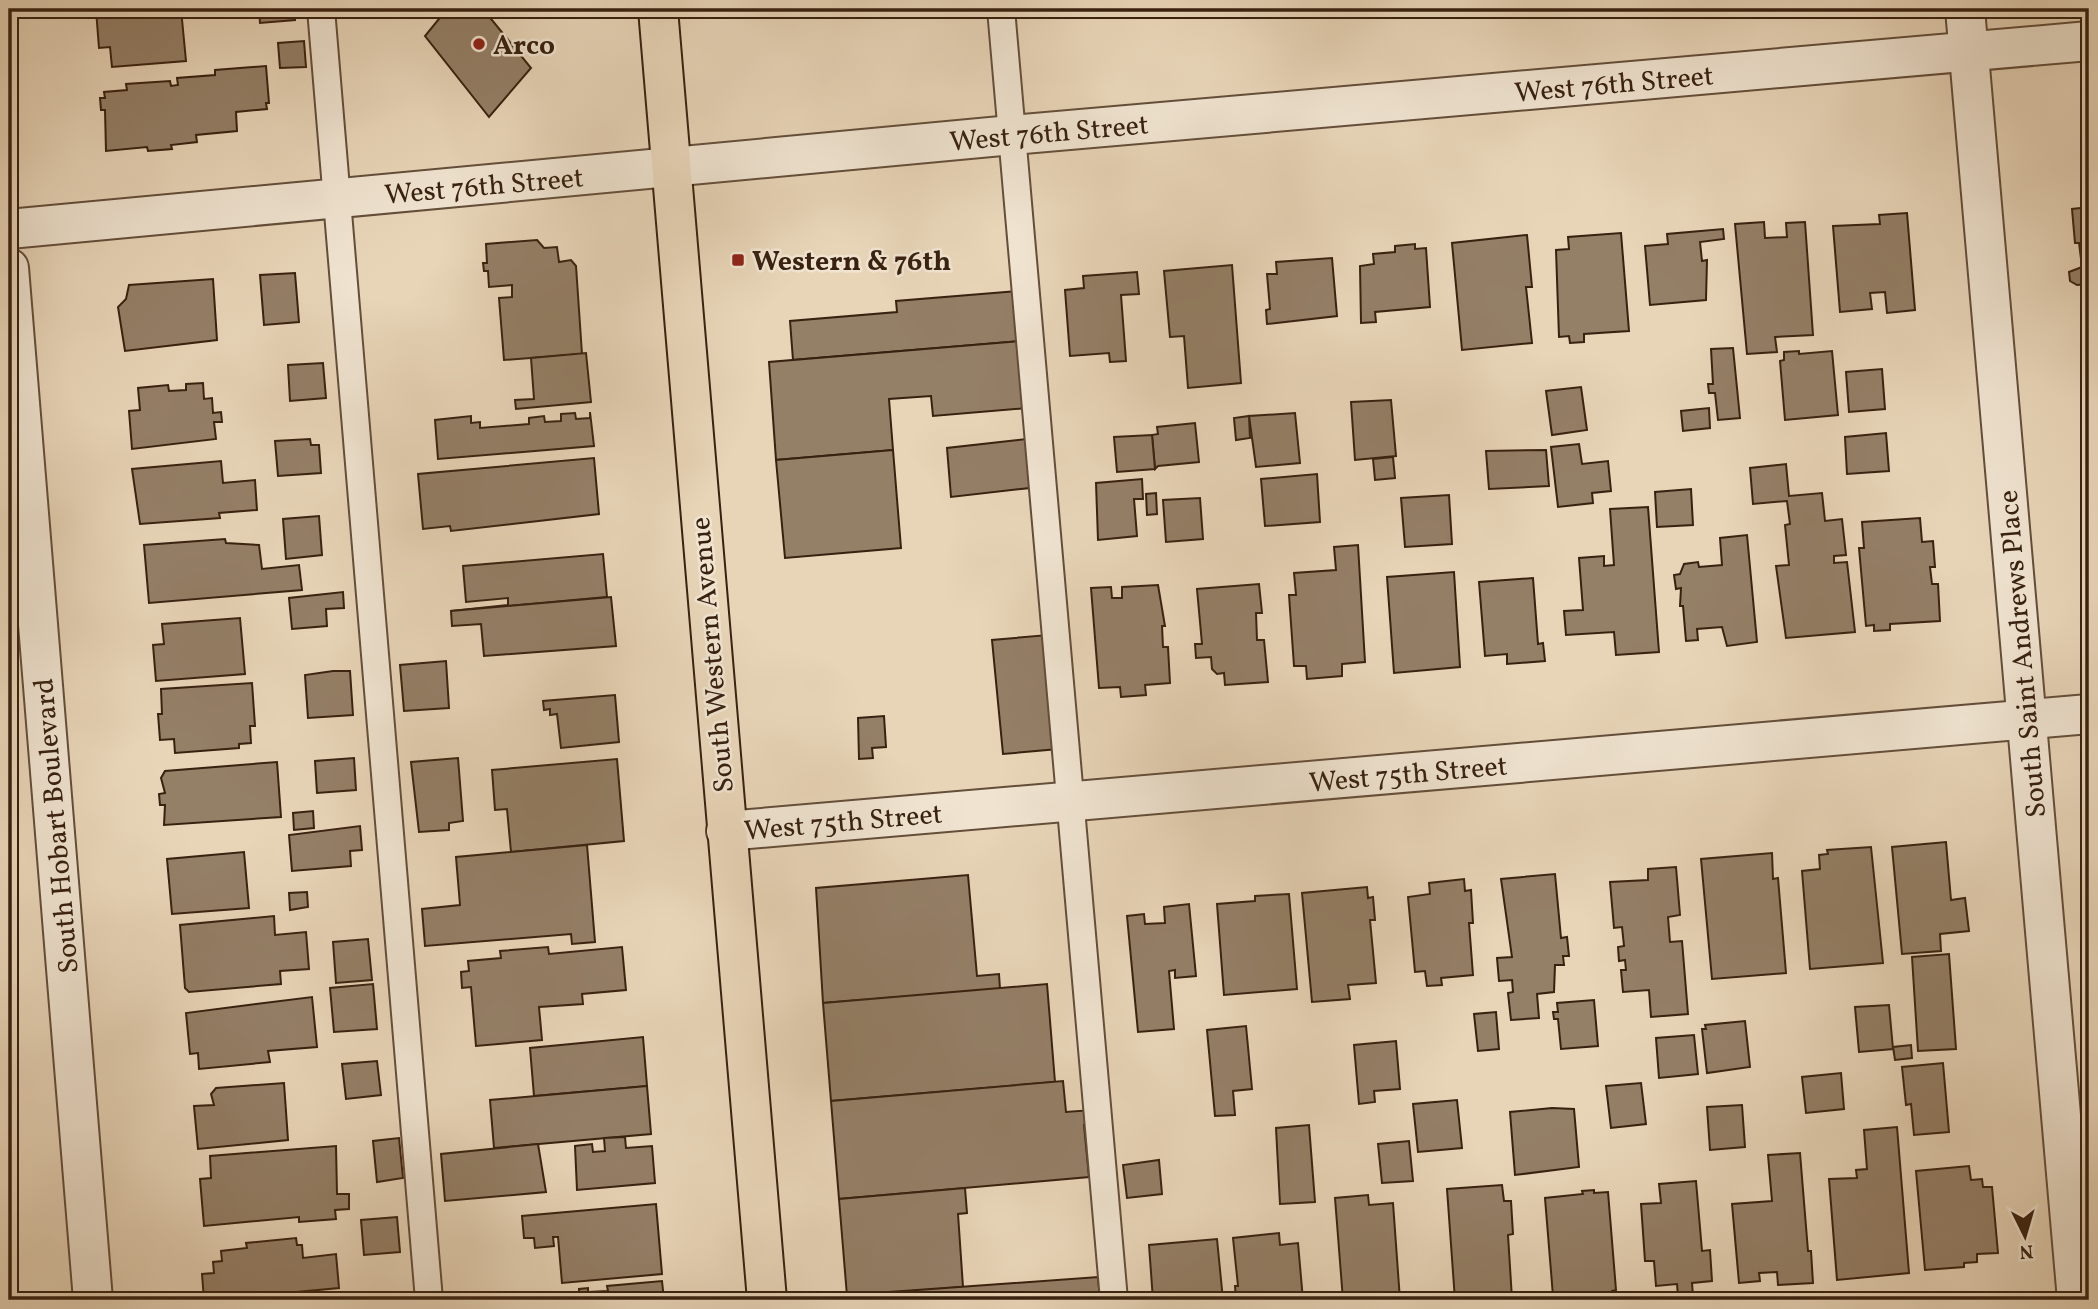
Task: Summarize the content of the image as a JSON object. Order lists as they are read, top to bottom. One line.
{"streets":{"main road":["South Western Avenue"],"street":["West 76th Street","South Saint Andrews Place","West 75th Street","South Hobart Boulevard"]},"crossings":[["West 76th Street","South Saint Andrews Place"],["West 76th Street","South Western Avenue"],["South Saint Andrews Place","West 75th Street"],["South Western Avenue","West 75th Street"]],"places":{"other":["Arco"],"transit":["Western & 76th"]},"north":"bottom"}
